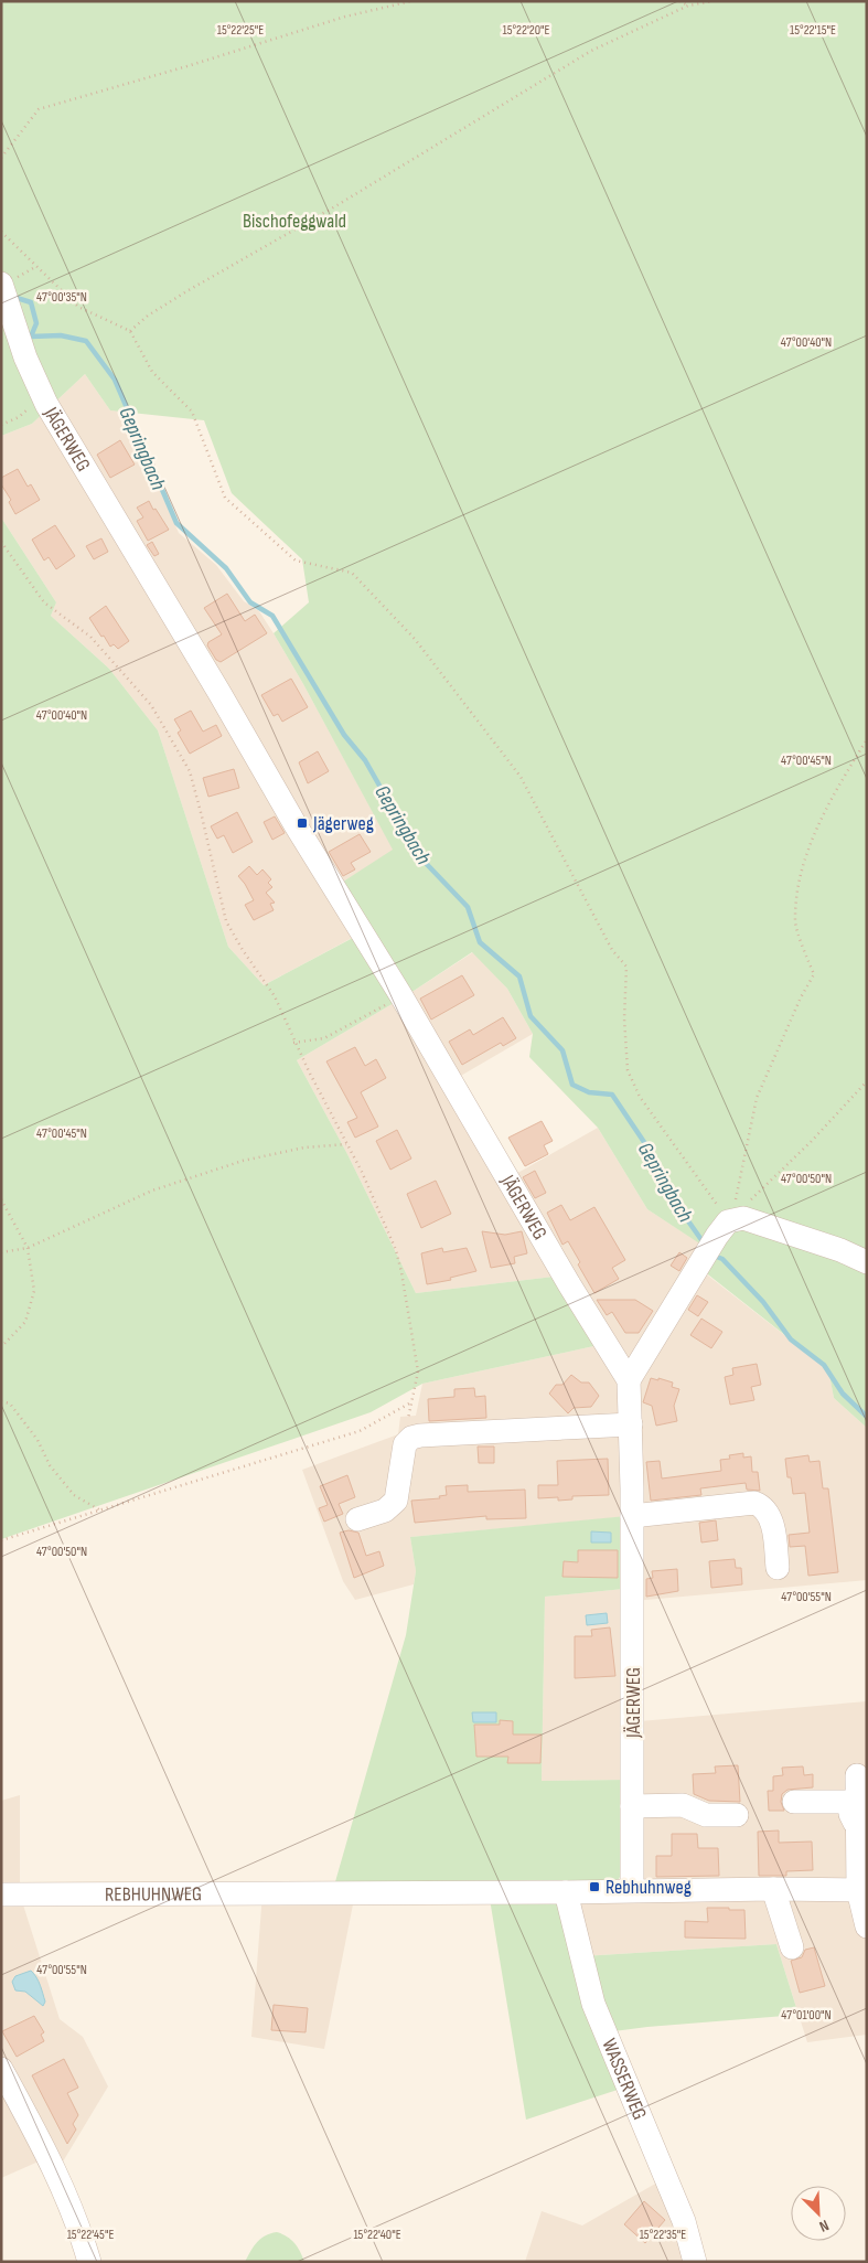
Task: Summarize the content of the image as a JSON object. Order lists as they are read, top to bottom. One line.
{"streets":{"street":["JÄGERWEG","REBHUHNWEG","WASSERWEG"]},"crossings":[["JÄGERWEG","REBHUHNWEG"],["REBHUHNWEG","WASSERWEG"]],"water":["Gepringbach"],"parks":["Bischofeggwald"],"places":{"transit":["Jägerweg","Rebhuhnweg"]},"north":"bottom right","coordinates":["15°22'25\"E","15°22'20\"E","15°22'15\"E","47°00'35\"N","47°00'40\"N","47°00'45\"N","47°00'50\"N","47°00'55\"N","47°01'00\"N","15°22'45\"E","15°22'40\"E","15°22'35\"E"]}
